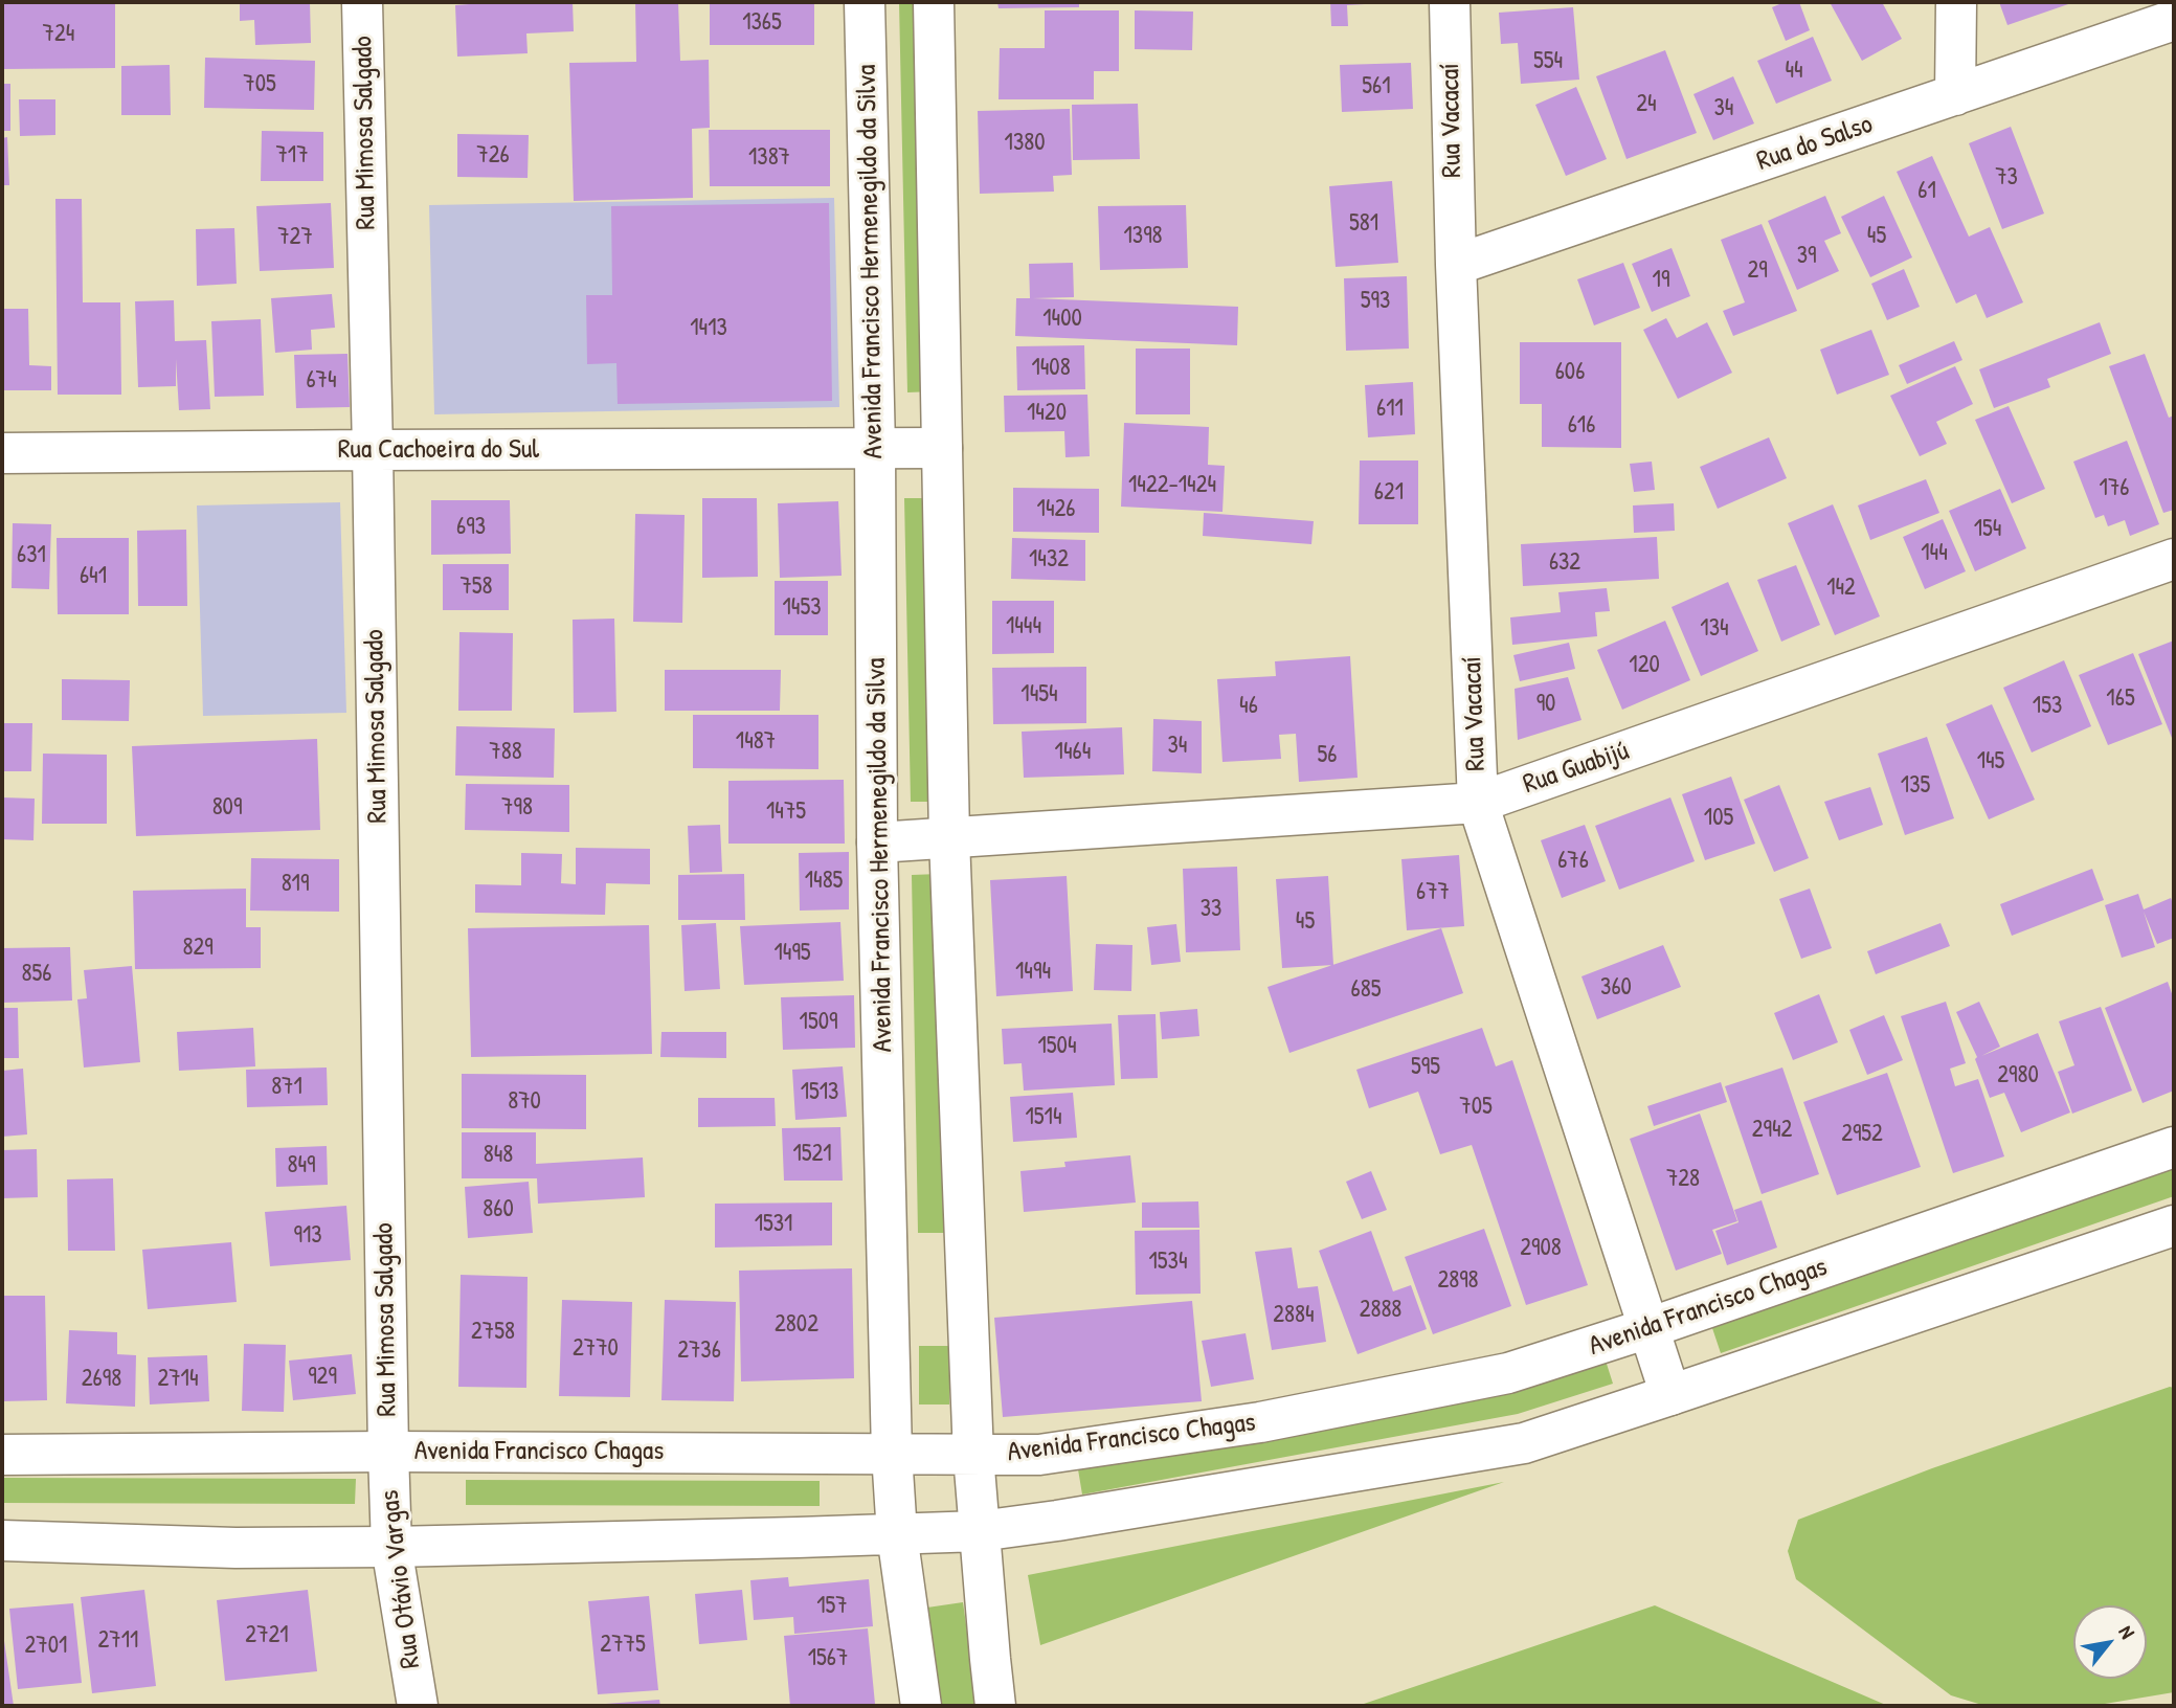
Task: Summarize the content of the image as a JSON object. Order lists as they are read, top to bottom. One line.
{"streets":{"street":["Rua Vacacaí","Rua Mimosa Salgado","Rua do Salso","Avenida Francisco Hermenegildo da Silva","Rua Cachoeira do Sul","Rua Guabijú","Avenida Francisco Chagas","Rua Otávio Vargas"]},"crossings":[["Rua Vacacaí","Rua do Salso"],["Rua Vacacaí","Rua Guabijú"],["Rua Vacacaí","Avenida Francisco Chagas"],["Rua Mimosa Salgado","Rua Cachoeira do Sul"],["Rua Mimosa Salgado","Avenida Francisco Chagas"],["Rua Mimosa Salgado","Rua Otávio Vargas"],["Avenida Francisco Hermenegildo da Silva","Rua Cachoeira do Sul"],["Avenida Francisco Hermenegildo da Silva","Rua Guabijú"],["Avenida Francisco Hermenegildo da Silva","Avenida Francisco Chagas"],["Avenida Francisco Chagas","Rua Otávio Vargas"]],"house_numbers":["1365","724","554","44","705","561","24","34","1380","717","726","1387","73","61","581","1398","45","727","39","29","19","593","1400","1413","1408","606","674","611","1420","616","1422-1424","176","621","1426","693","154","144","631","1432","632","641","758","142","1453","1444","134","120","1454","165","90","46","153","1487","34","788","1464","56","145","135","809","798","1475","105","676","1485","819","677","33","45","829","1495","1494","856","360","685","1509","1504","595","2980","871","1513","870","705","1514","2942","2952","1521","848","849","728","860","1531","913","2908","1534","2898","2888","2884","2802","2758","2770","2736","929","2698","2714","157","2721","2711","2775","2701","1567"],"north":"top right"}
